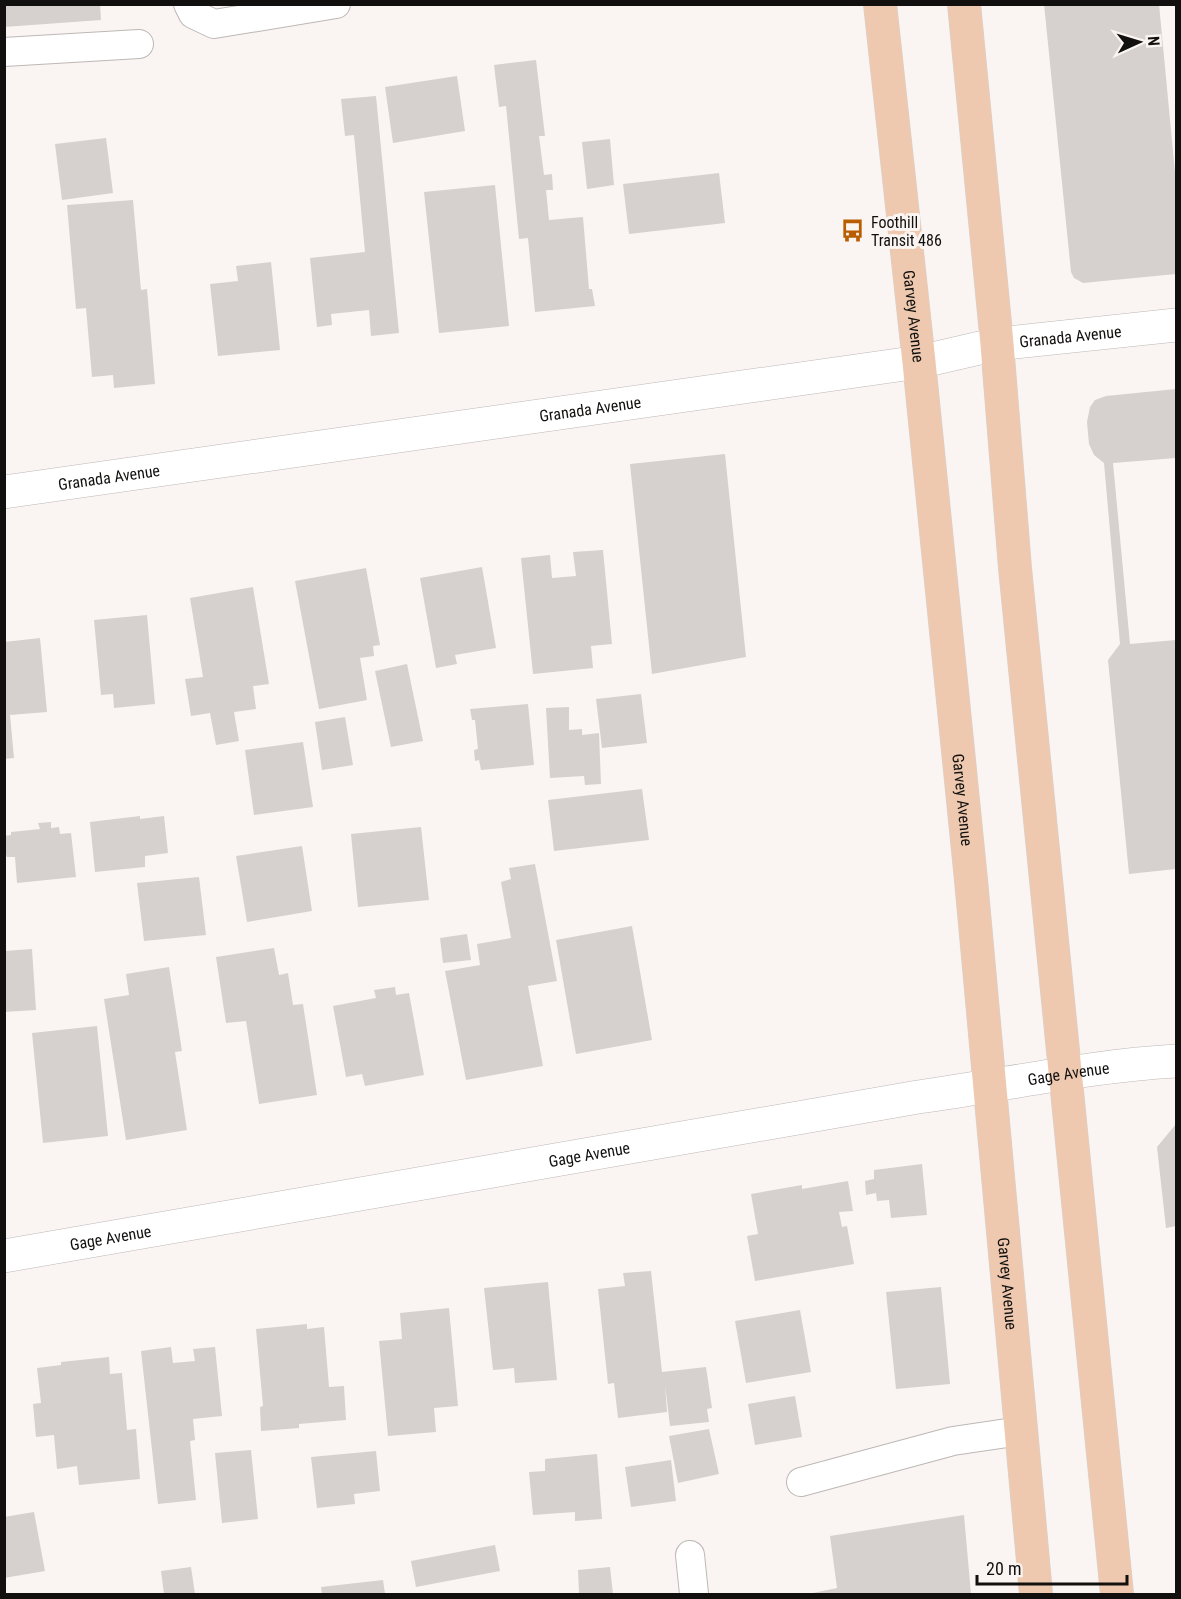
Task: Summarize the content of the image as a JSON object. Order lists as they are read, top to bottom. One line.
{"streets":{"main road":["Garvey Avenue"],"street":["Granada Avenue","Gage Avenue"]},"crossings":[["Garvey Avenue","Granada Avenue"],["Garvey Avenue","Gage Avenue"]],"places":{"bus stop":["Foothill Transit 486"]},"scale_bar":"20 m","north":"right"}
